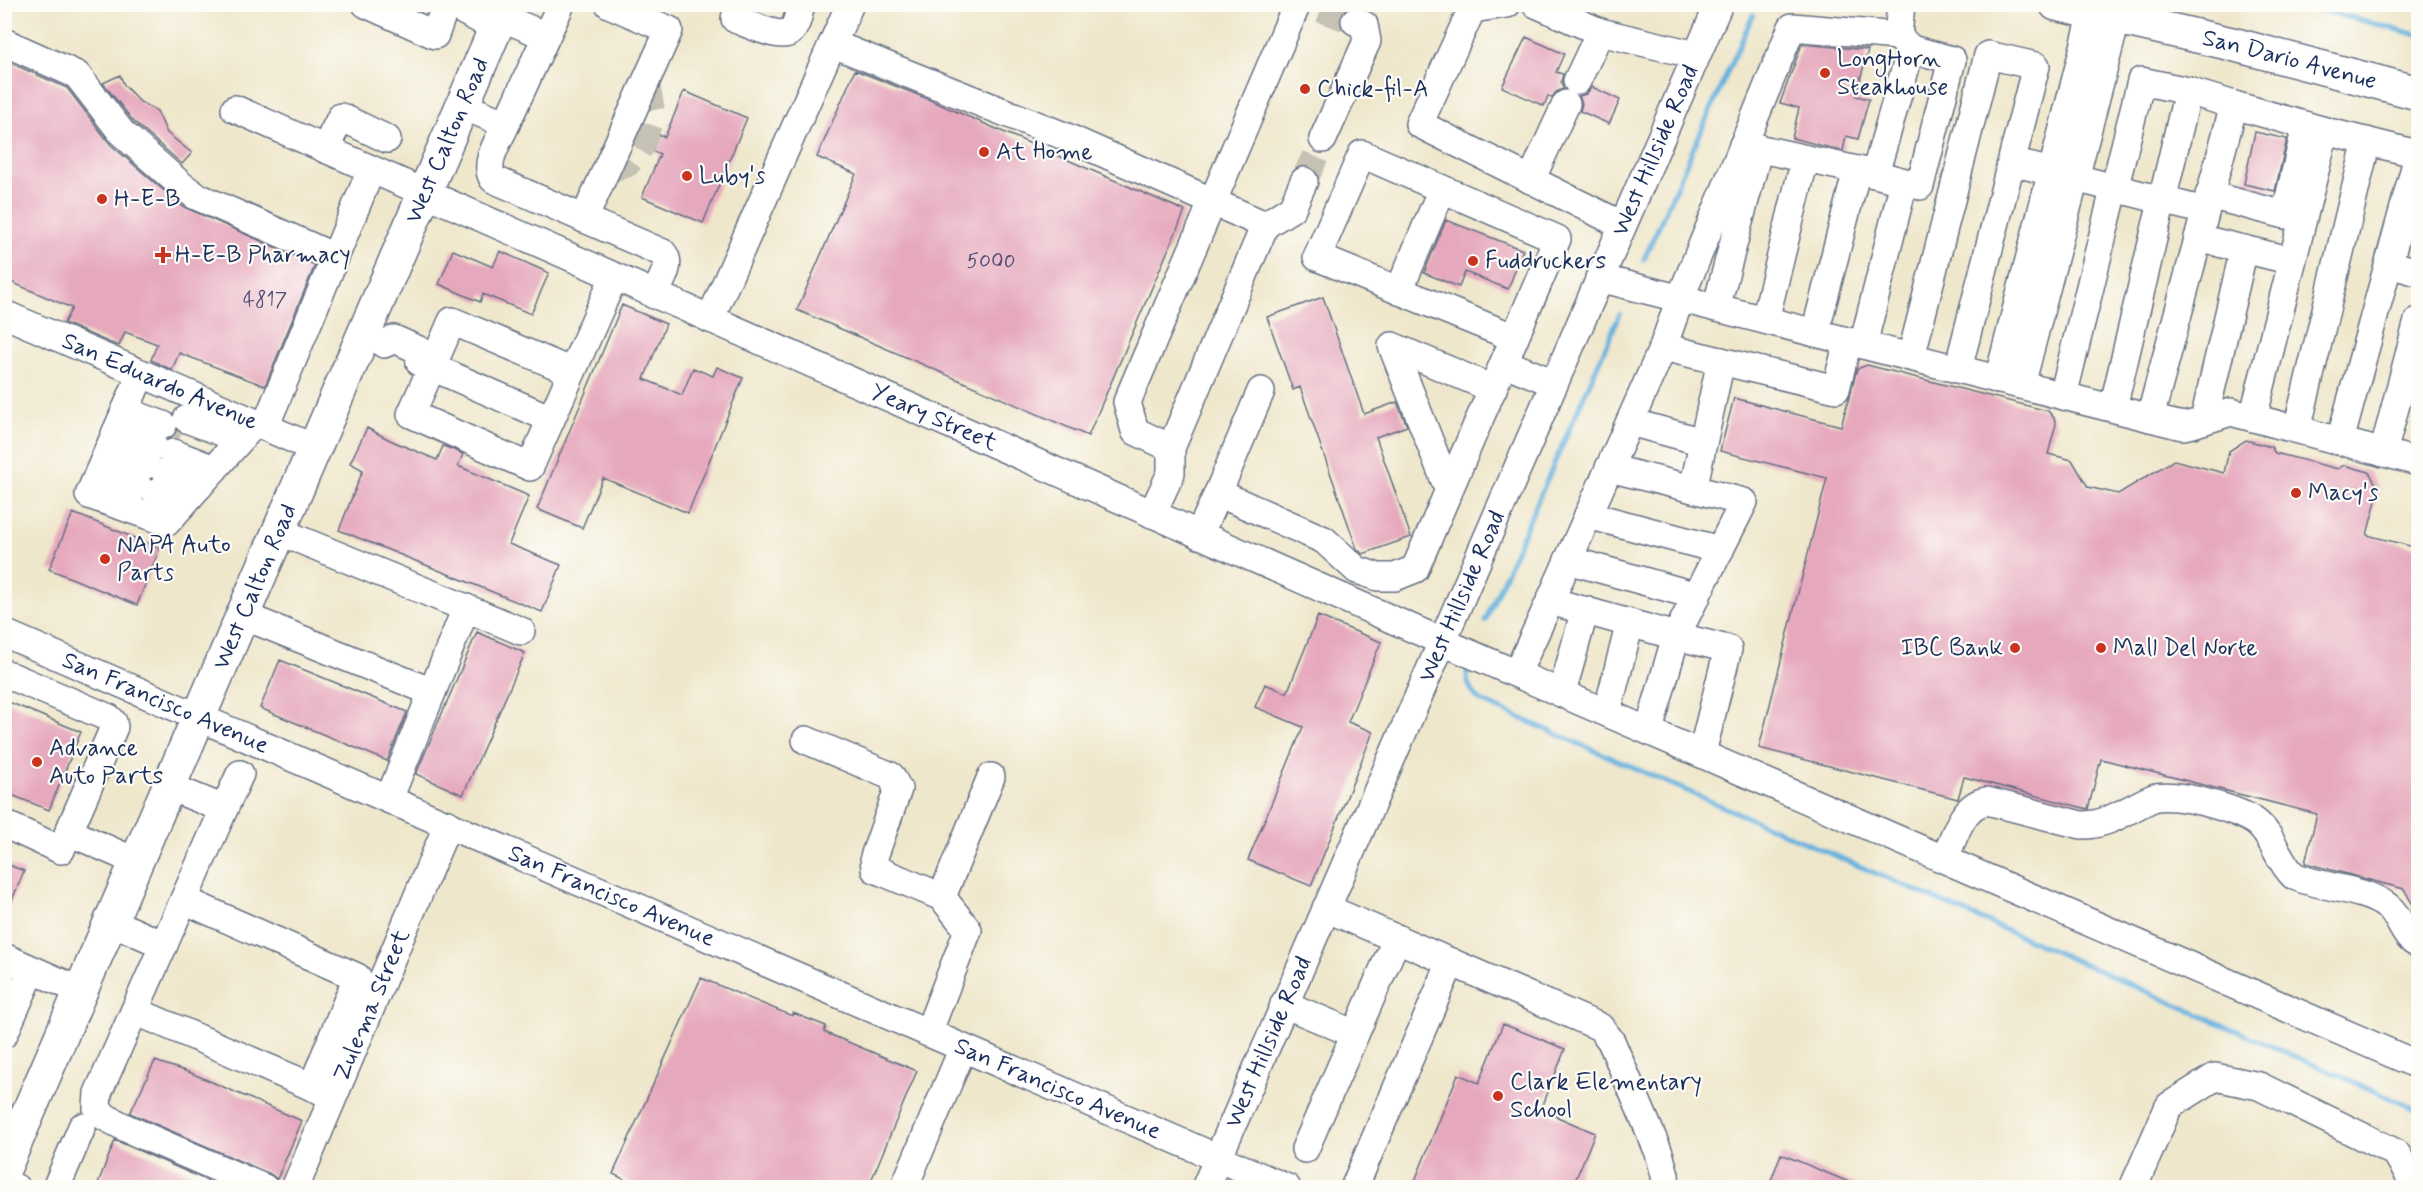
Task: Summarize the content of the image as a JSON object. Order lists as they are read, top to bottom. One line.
{"streets":{"main road":["San Dario Avenue","West Calton Road"],"street":["West Hillside Road","San Eduardo Avenue","Yeary Street","San Francisco Avenue","Zulema Street"]},"crossings":[["West Calton Road","San Eduardo Avenue"],["West Calton Road","Yeary Street"],["West Calton Road","San Francisco Avenue"],["West Hillside Road","Yeary Street"],["West Hillside Road","San Francisco Avenue"],["San Francisco Avenue","Zulema Street"]],"places":{"other":["LongHorn Steakhouse","Chick-fil-A","At Home","Luby's","H-E-B","Fuddruckers","Macy's","NAPA Auto Parts","IBC Bank","Mall Del Norte","Advance Auto Parts","Clark Elementary School"],"health":["H-E-B Pharmacy"]},"house_numbers":["5000","4817"]}
